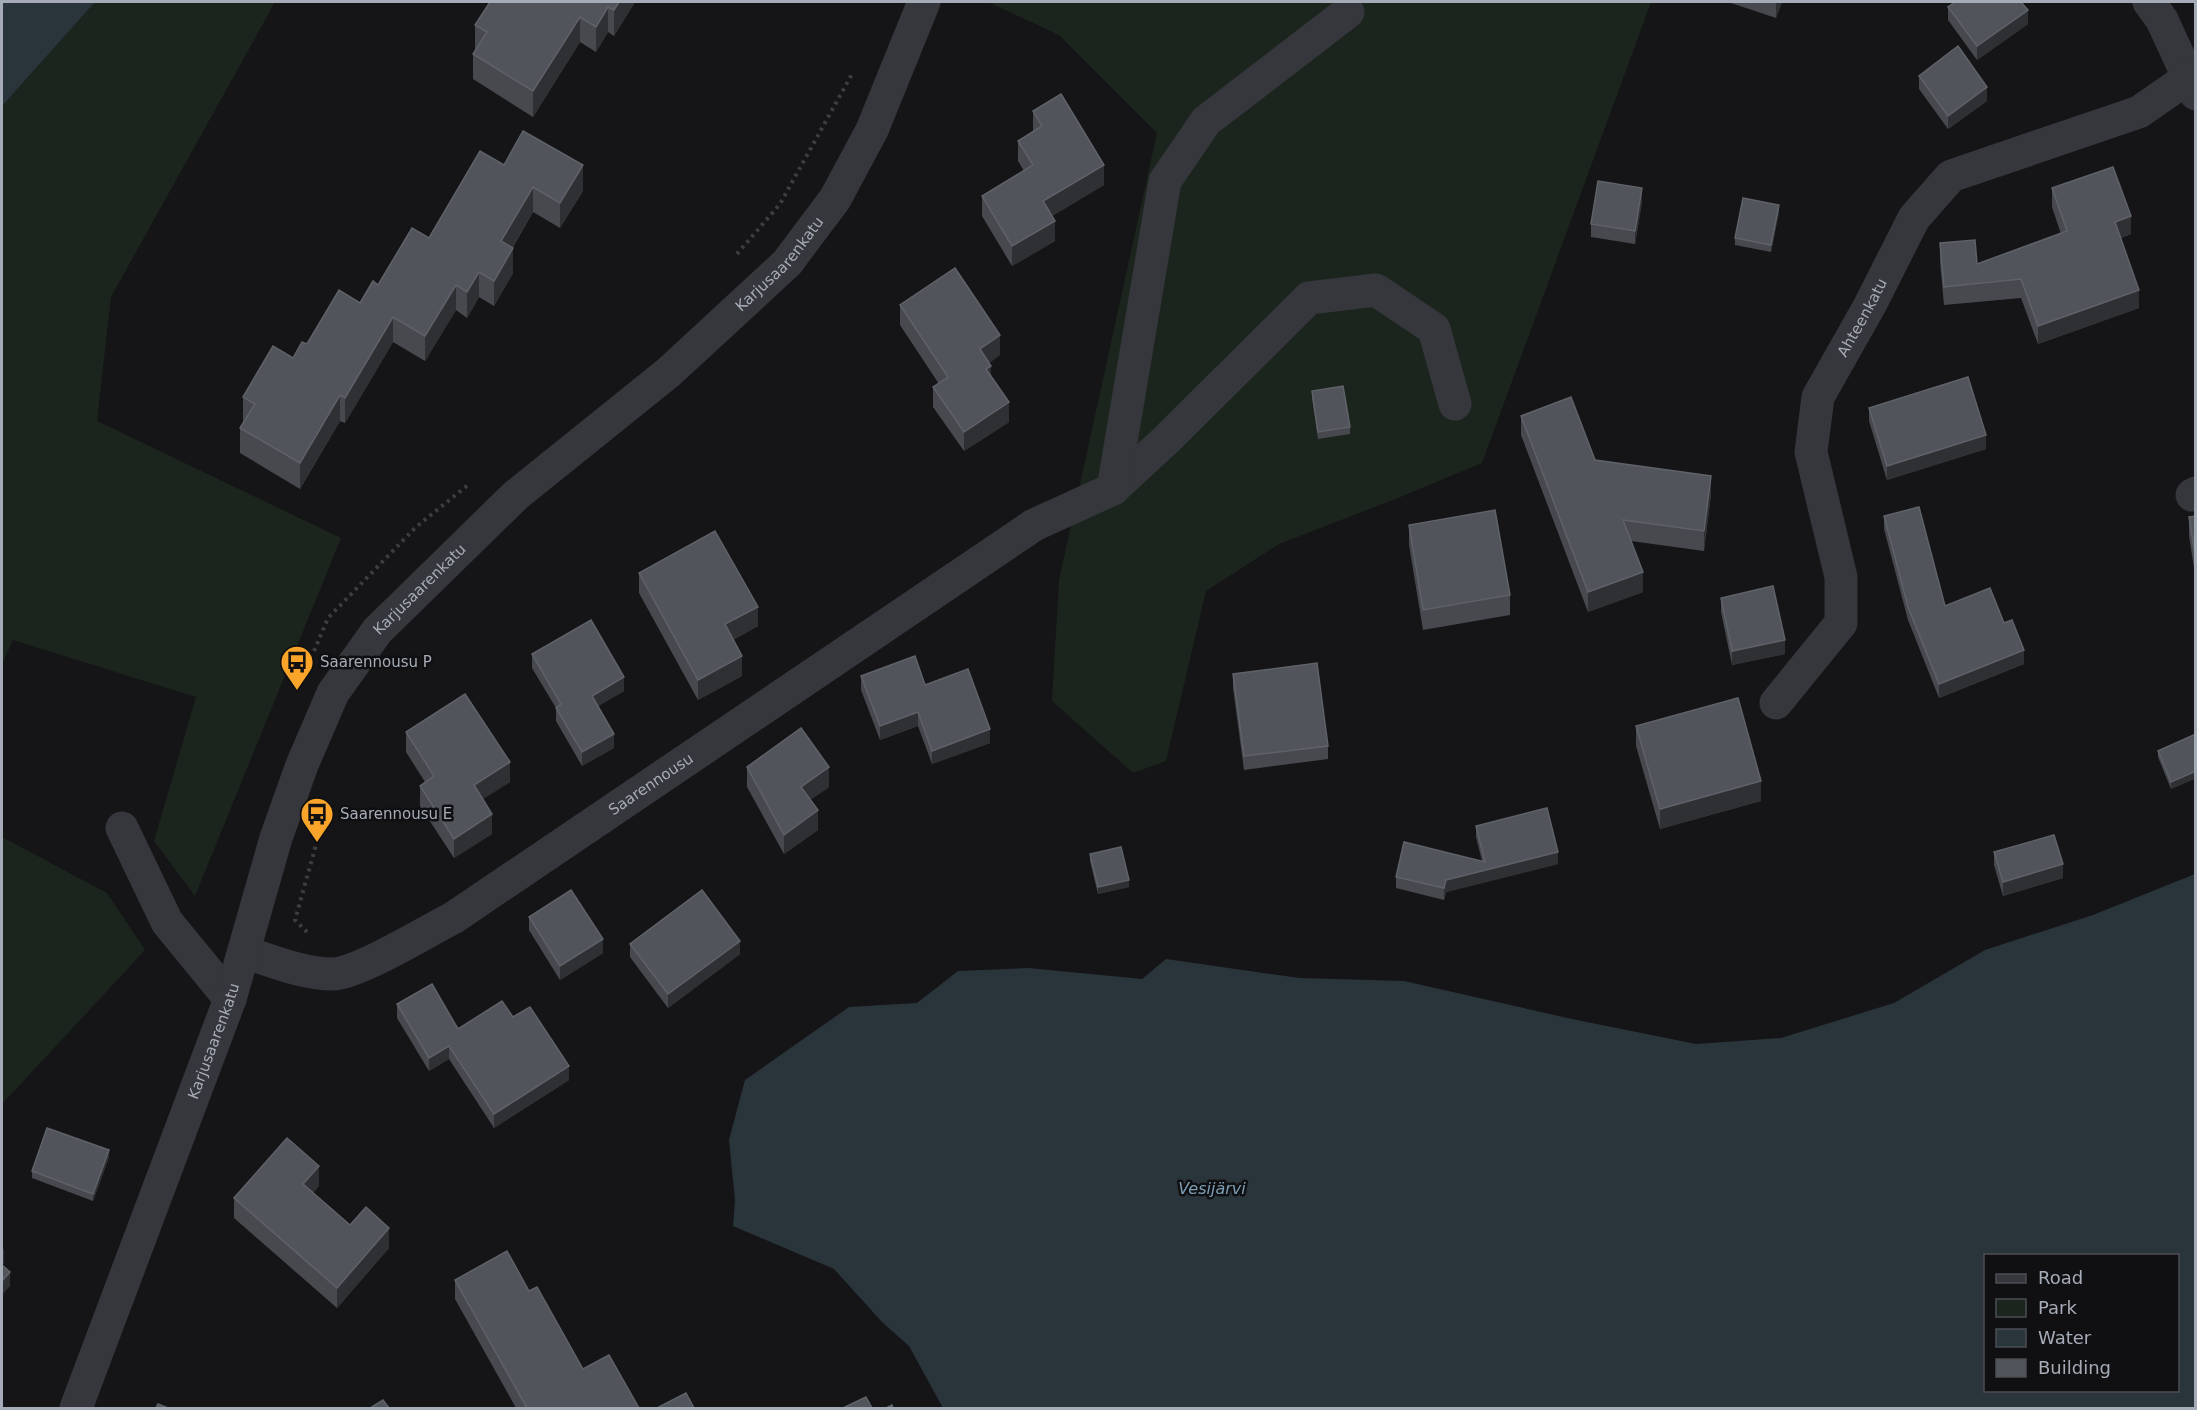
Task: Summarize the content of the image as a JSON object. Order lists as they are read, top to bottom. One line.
{"streets":{"street":["Karjusaarenkatu","Ahteenkatu","Saarennousu"]},"crossings":[["Karjusaarenkatu","Saarennousu"]],"water":["Vesijärvi"],"places":{"bus stop":["Saarennousu P","Saarennousu E"]},"legend":["Road","Park","Water","Building"]}
